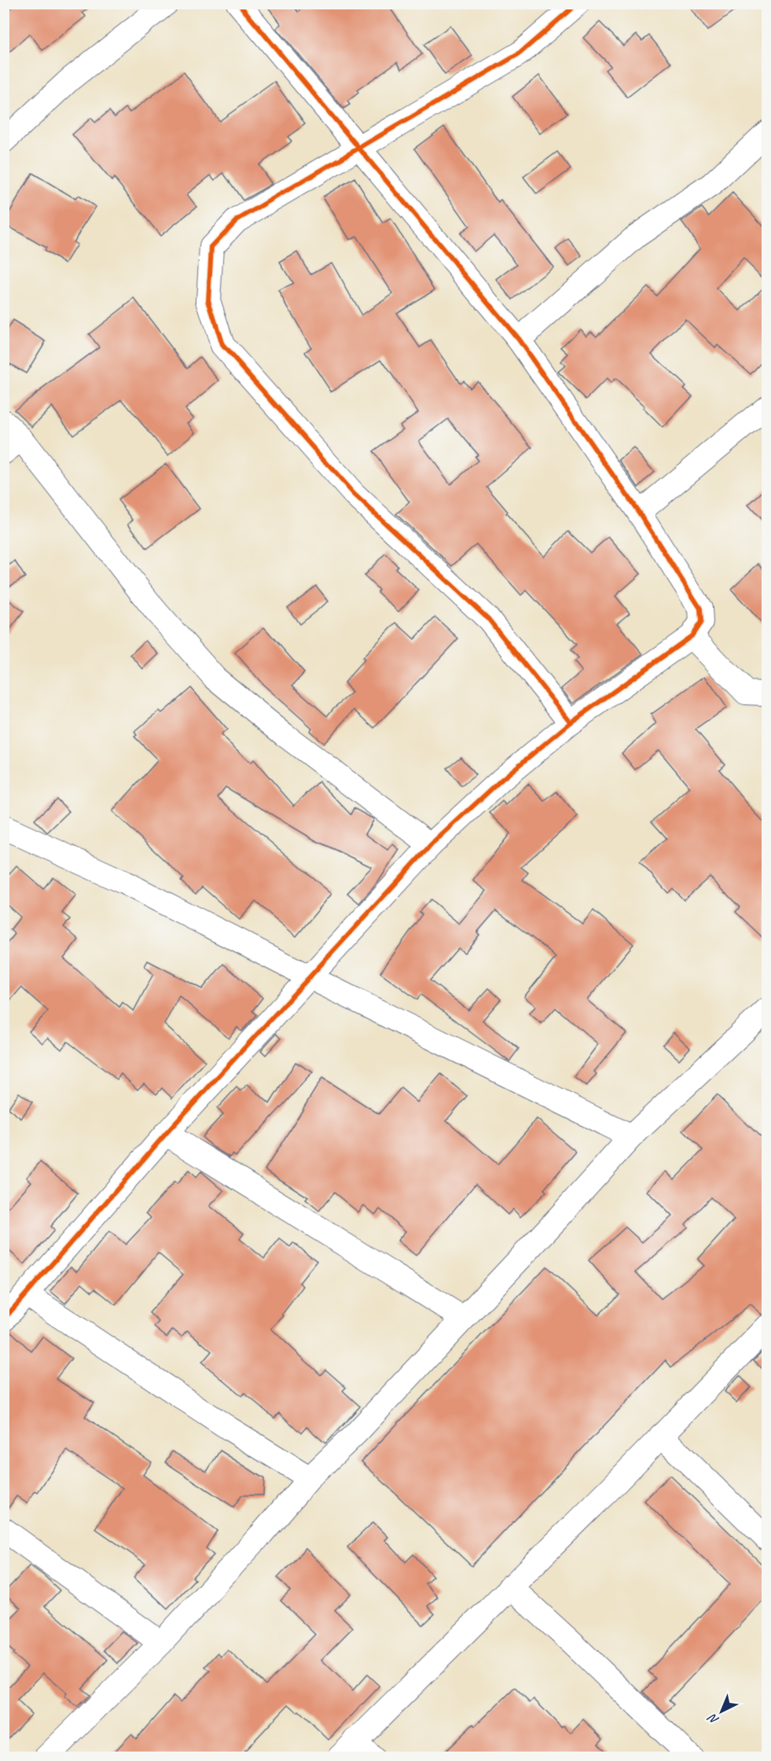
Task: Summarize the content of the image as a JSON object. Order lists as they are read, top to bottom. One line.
{"north":"bottom left"}
